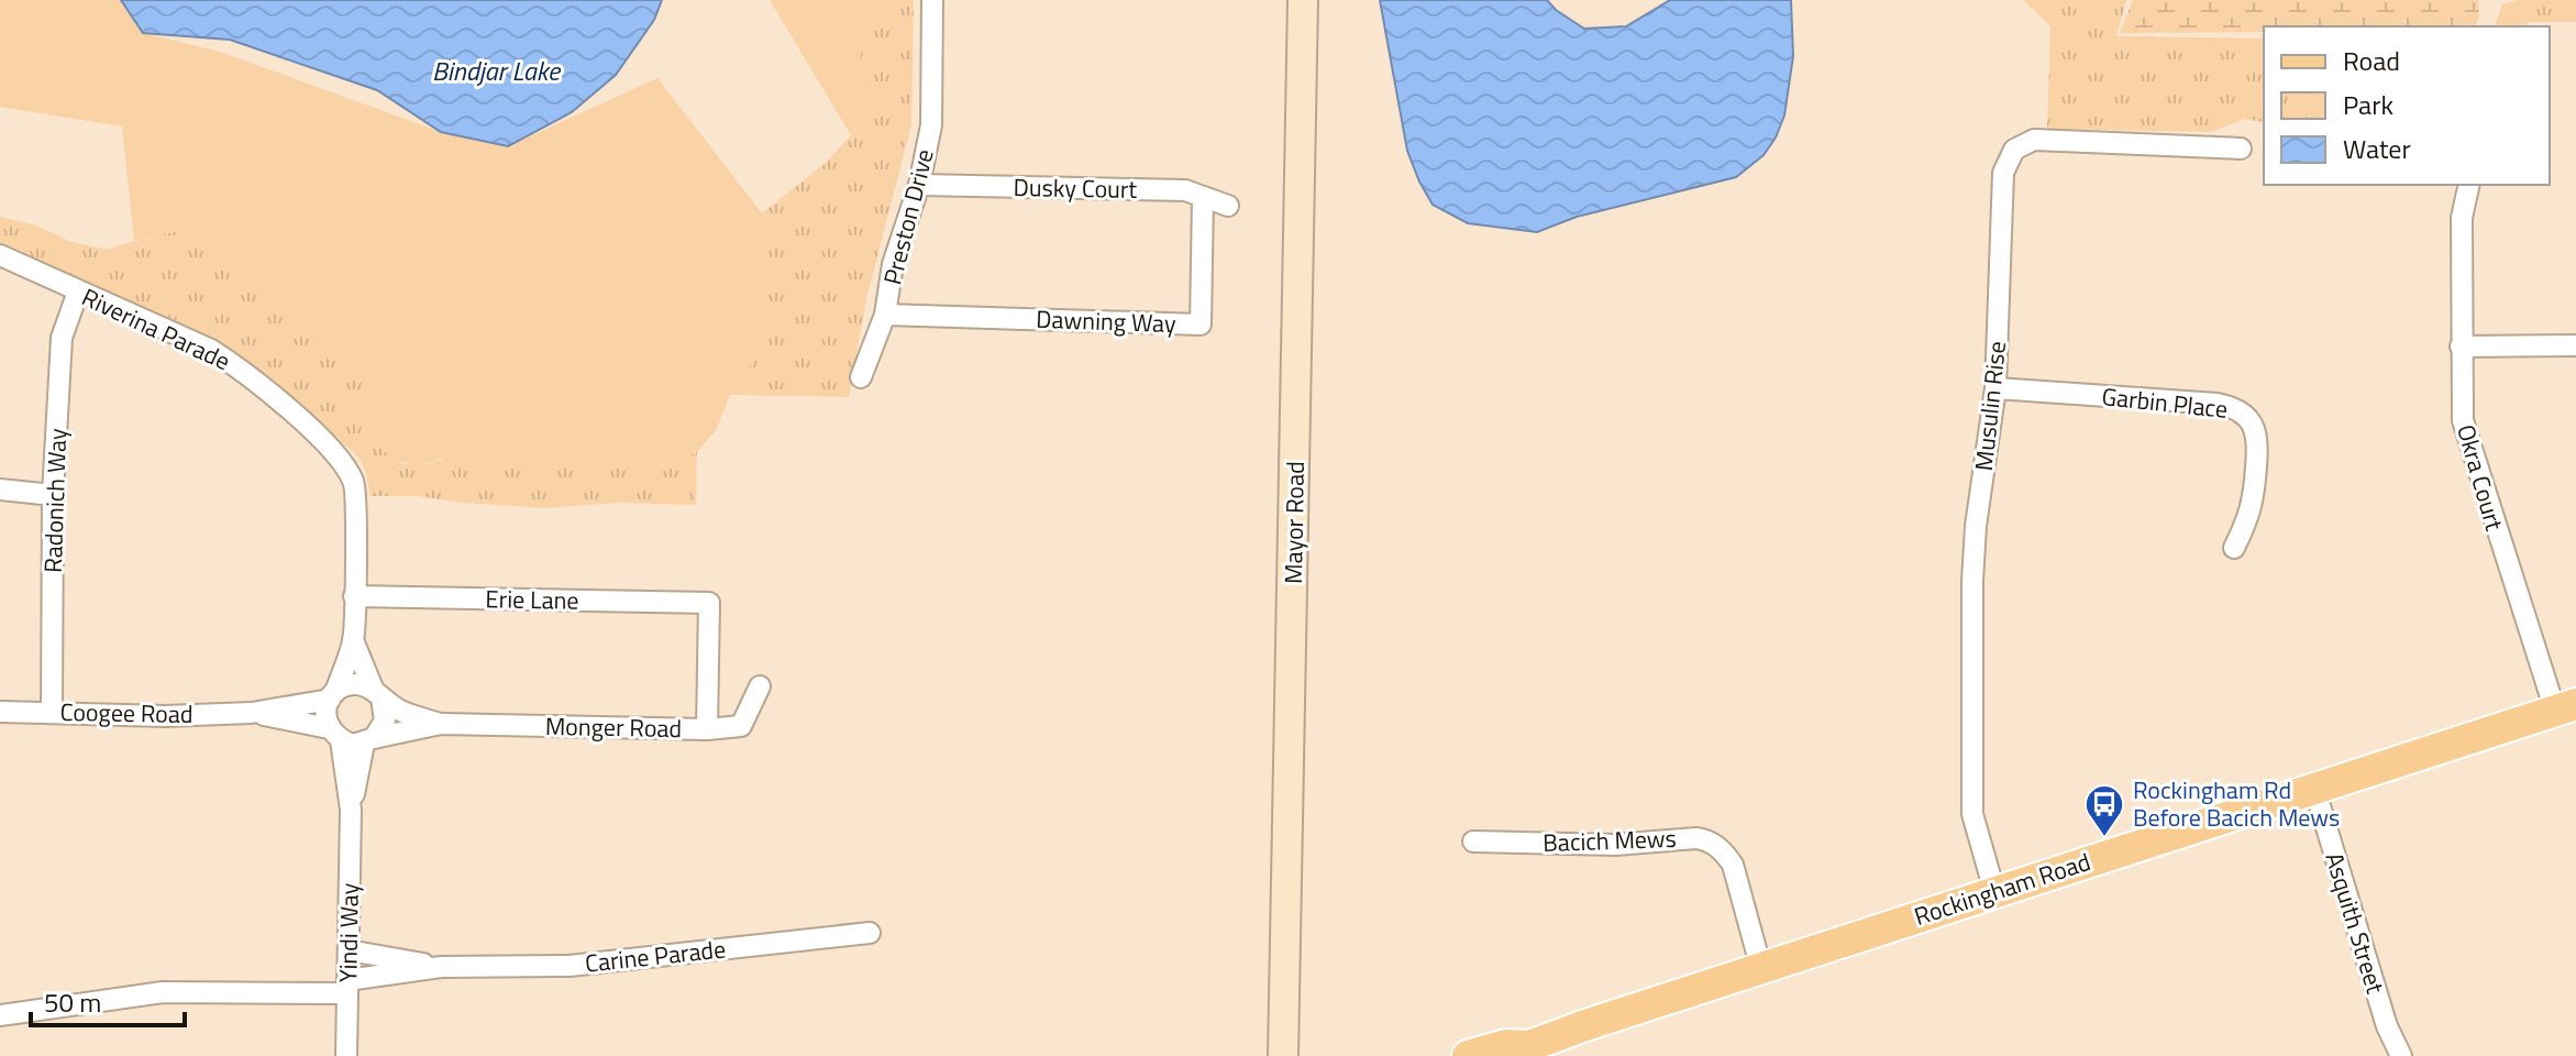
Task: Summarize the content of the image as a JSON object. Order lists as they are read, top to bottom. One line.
{"streets":{"main road":["Mayor Road","Rockingham Road"],"street":["Dusky Court","Preston Drive","Dawning Way","Riverina Parade","Garbin Place","Musulin Rise","Okra Court","Radonich Way","Erie Lane","Coogee Road","Monger Road","Bacich Mews","Asquith Street","Yindi Way","Carine Parade"]},"crossings":[["Dusky Court","Preston Drive"],["Dusky Court","Dawning Way"],["Preston Drive","Dawning Way"],["Riverina Parade","Radonich Way"],["Riverina Parade","Yindi Way"],["Garbin Place","Musulin Rise"],["Musulin Rise","Rockingham Road"],["Okra Court","Rockingham Road"],["Radonich Way","Coogee Road"],["Erie Lane","Monger Road"],["Erie Lane","Yindi Way"],["Coogee Road","Monger Road"],["Coogee Road","Yindi Way"],["Monger Road","Yindi Way"],["Bacich Mews","Rockingham Road"],["Rockingham Road","Asquith Street"],["Yindi Way","Carine Parade"]],"water":["Bindjar Lake"],"places":{"bus stop":["Rockingham Rd Before Bacich Mews"]},"legend":["Road","Park","Water"],"scale_bar":"50 m"}
